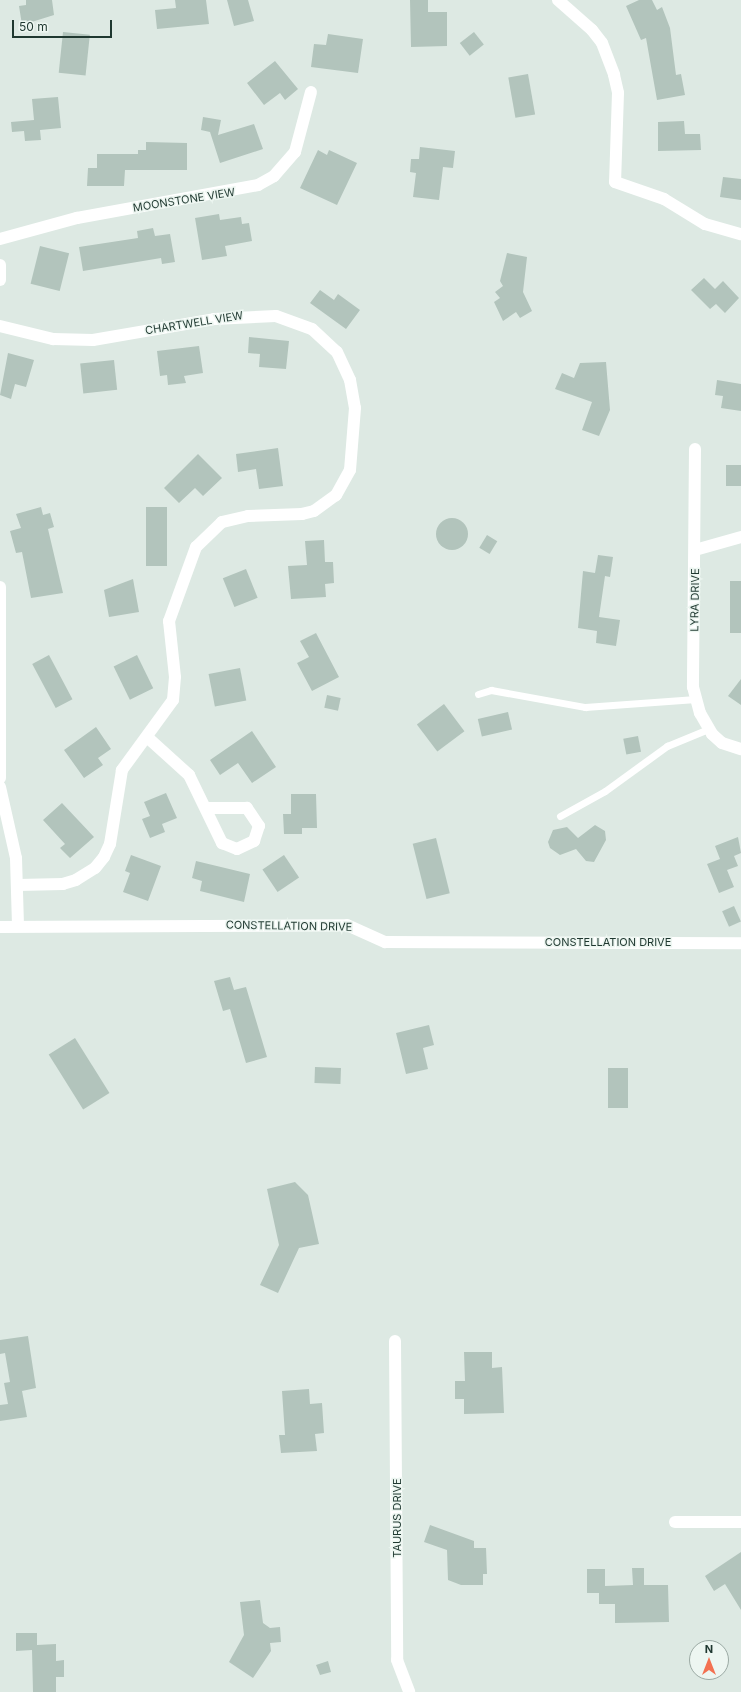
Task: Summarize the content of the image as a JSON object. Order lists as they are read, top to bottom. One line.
{"streets":{"street":["MOONSTONE VIEW","CHARTWELL VIEW","LYRA DRIVE","CONSTELLATION DRIVE","TAURUS DRIVE"]},"scale_bar":"50 m","north":"top"}
